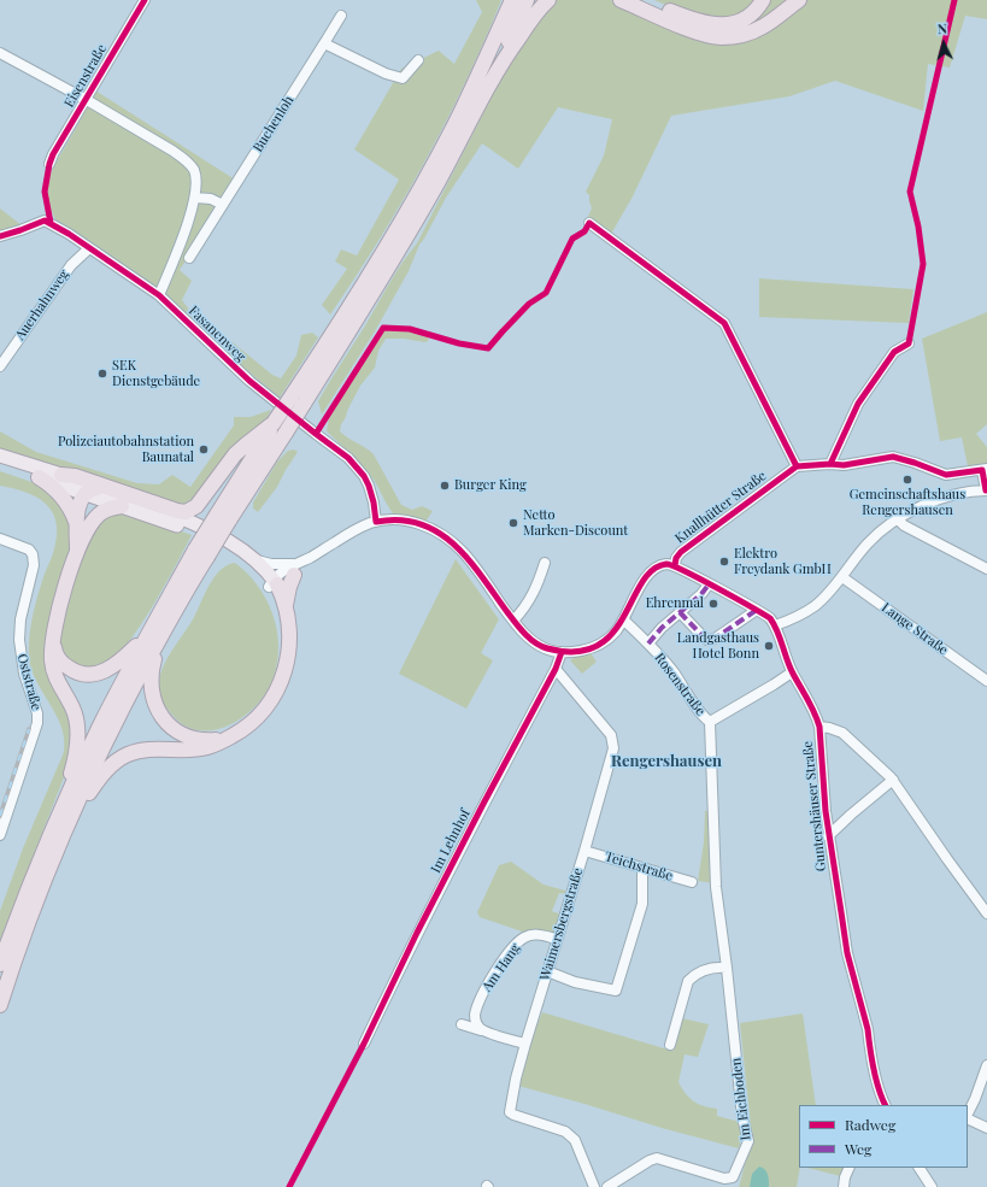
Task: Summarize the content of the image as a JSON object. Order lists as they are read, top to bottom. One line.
{"streets":{"street":["Eisenstraße","Buchenloh","Auerhahnweg","Fasanenweg","Knallhütter Straße","Lange Straße","Oststraße","Rosenstraße","Guntershäuser Straße","Im Lehnhof","Teichstraße","Waimersbergstraße","Am Hang","Im Eichboden"]},"crossings":[["Auerhahnweg","Fasanenweg"],["Knallhütter Straße","Guntershäuser Straße"],["Rosenstraße","Guntershäuser Straße"],["Rosenstraße","Im Eichboden"],["Im Lehnhof","Waimersbergstraße"],["Teichstraße","Waimersbergstraße"],["Waimersbergstraße","Am Hang"]],"districts":["Rengershausen"],"places":["SEK Dienstgebäude","Polizeiautobahnstation Baunatal","Gemeinschaftshaus Rengershausen","Burger King","Netto Marken-Discount","Elektro Freydank GmbH","Ehrenmal","Landgasthaus Hotel Bonn"],"legend":["Radweg","Weg"],"north":"top"}
